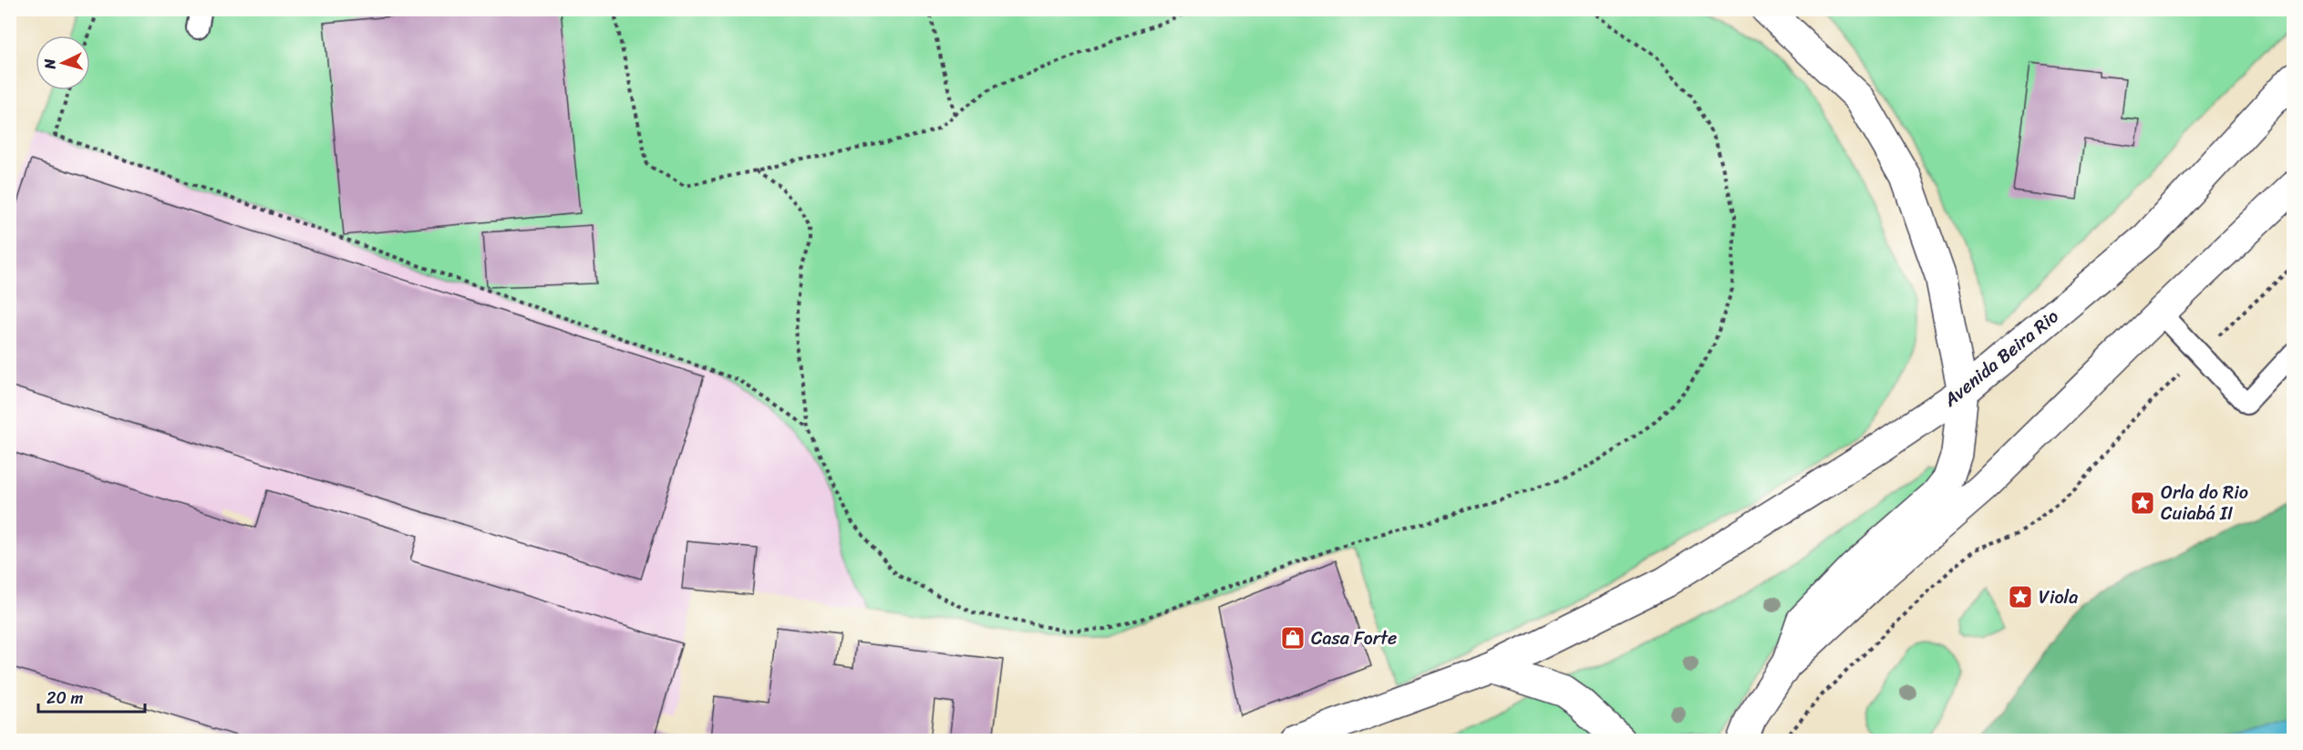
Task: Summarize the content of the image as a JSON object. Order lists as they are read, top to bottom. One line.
{"streets":{"main road":["Avenida Beira Rio"]},"places":{"place":["Orla do Rio Cuiabá II","Viola"],"shop":["Casa Forte"]},"scale_bar":"20 m","north":"left"}
